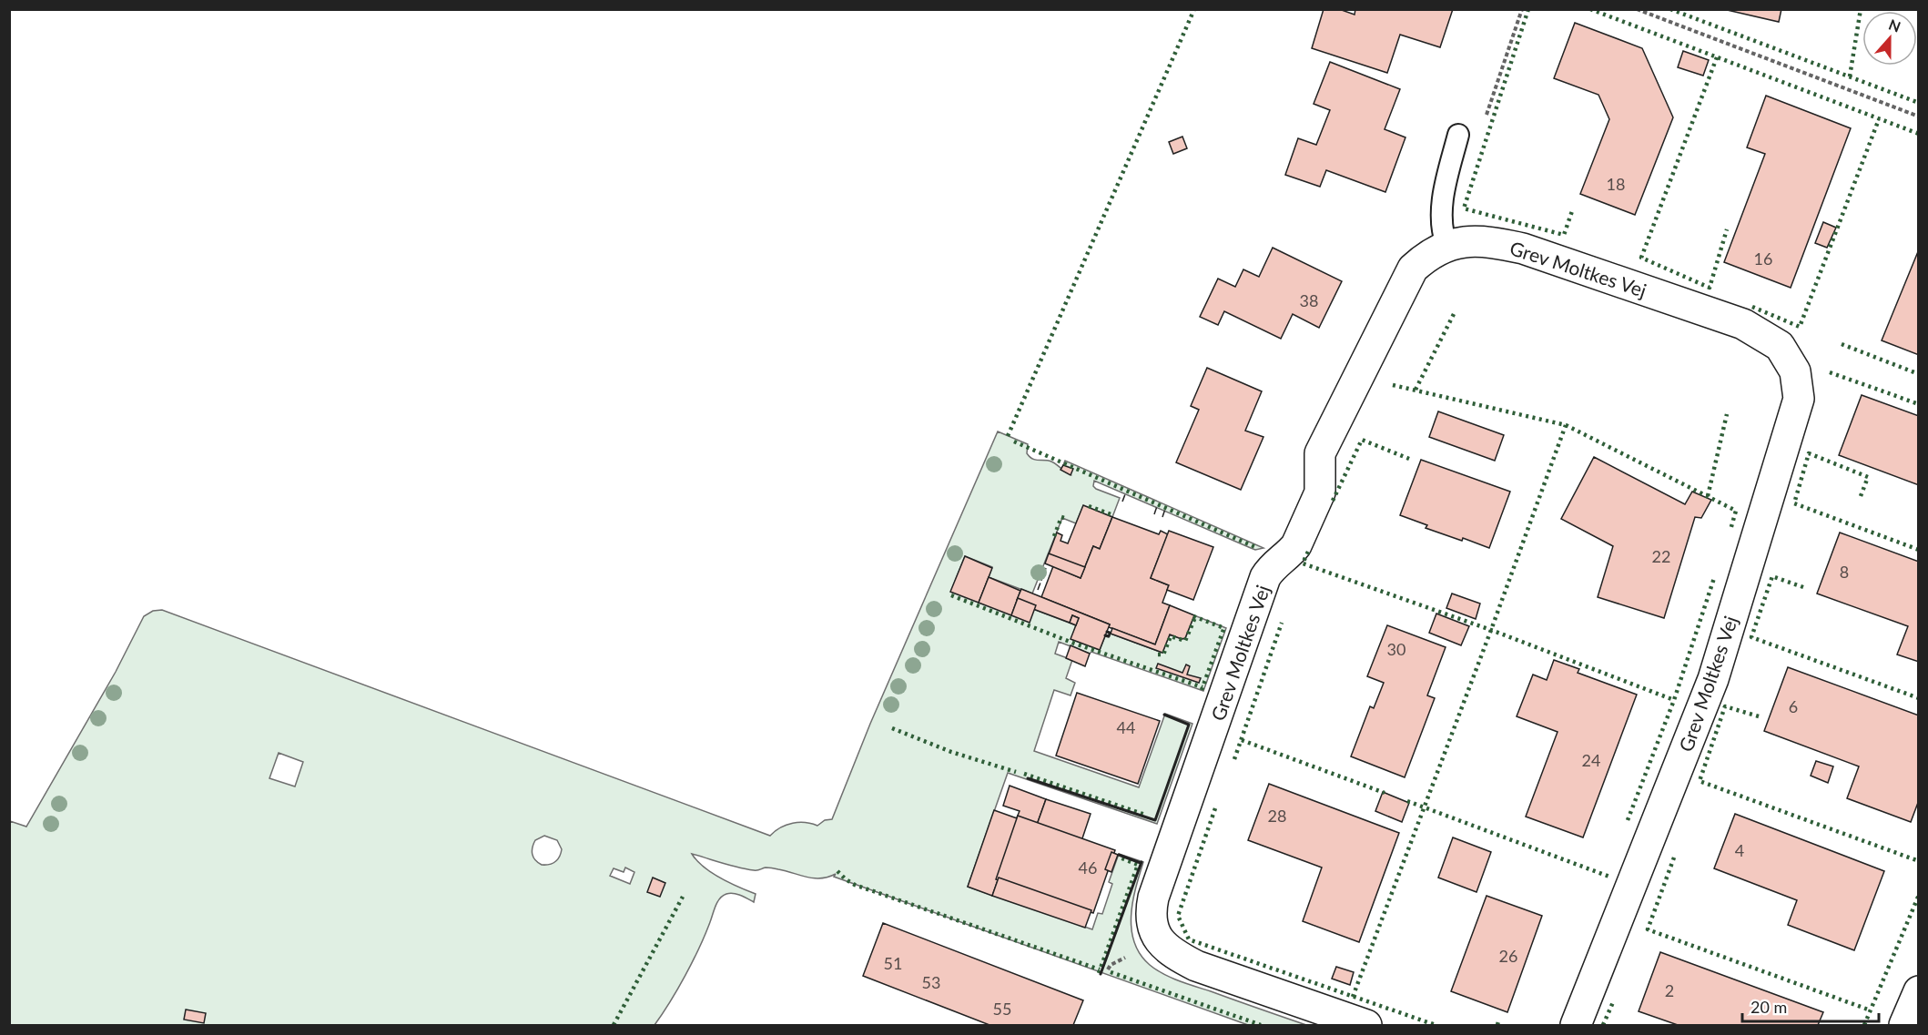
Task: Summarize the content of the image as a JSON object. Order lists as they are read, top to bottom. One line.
{"streets":{"street":["Grev Moltkes Vej"]},"house_numbers":["18","16","38","22","8","30","6","44","24","28","4","46","26","51","53","2","55"],"scale_bar":"20 m","north":"top"}
